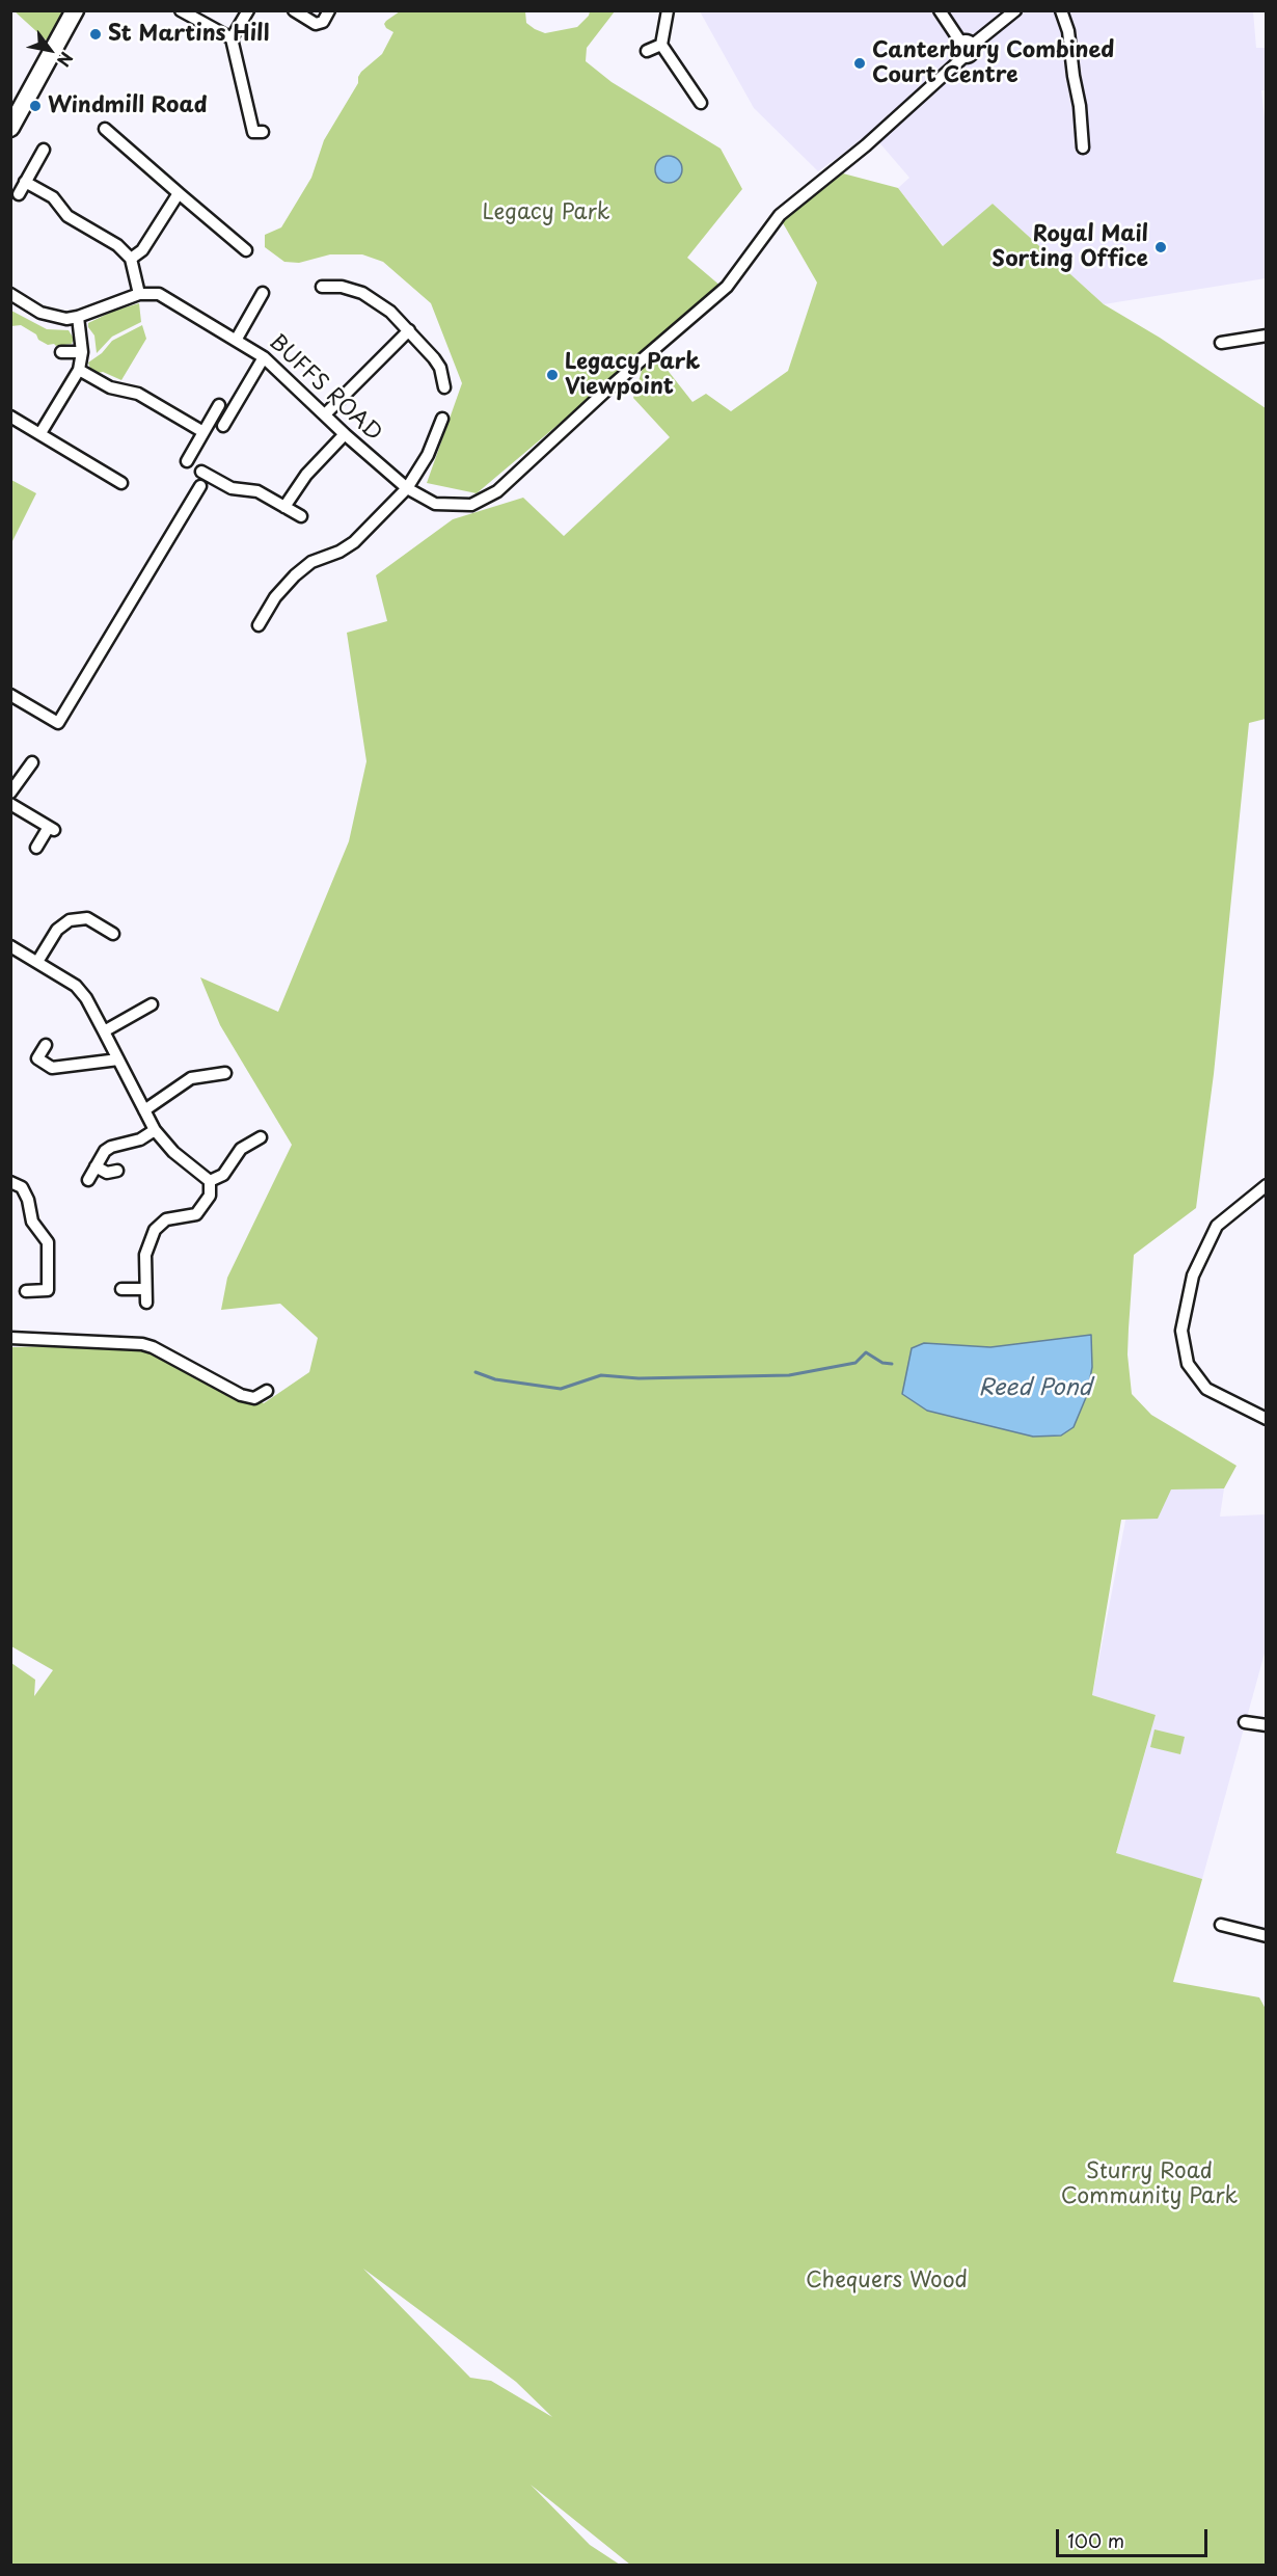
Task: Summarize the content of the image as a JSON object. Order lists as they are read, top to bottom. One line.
{"streets":{"street":["BUFFS ROAD"]},"water":["Reed Pond"],"parks":["Legacy Park","Sturry Road Community Park","Chequers Wood"],"places":["St Martins Hill","Canterbury Combined Court Centre","Windmill Road","Royal Mail Sorting Office","Legacy Park Viewpoint"],"scale_bar":"100 m","north":"bottom right"}
